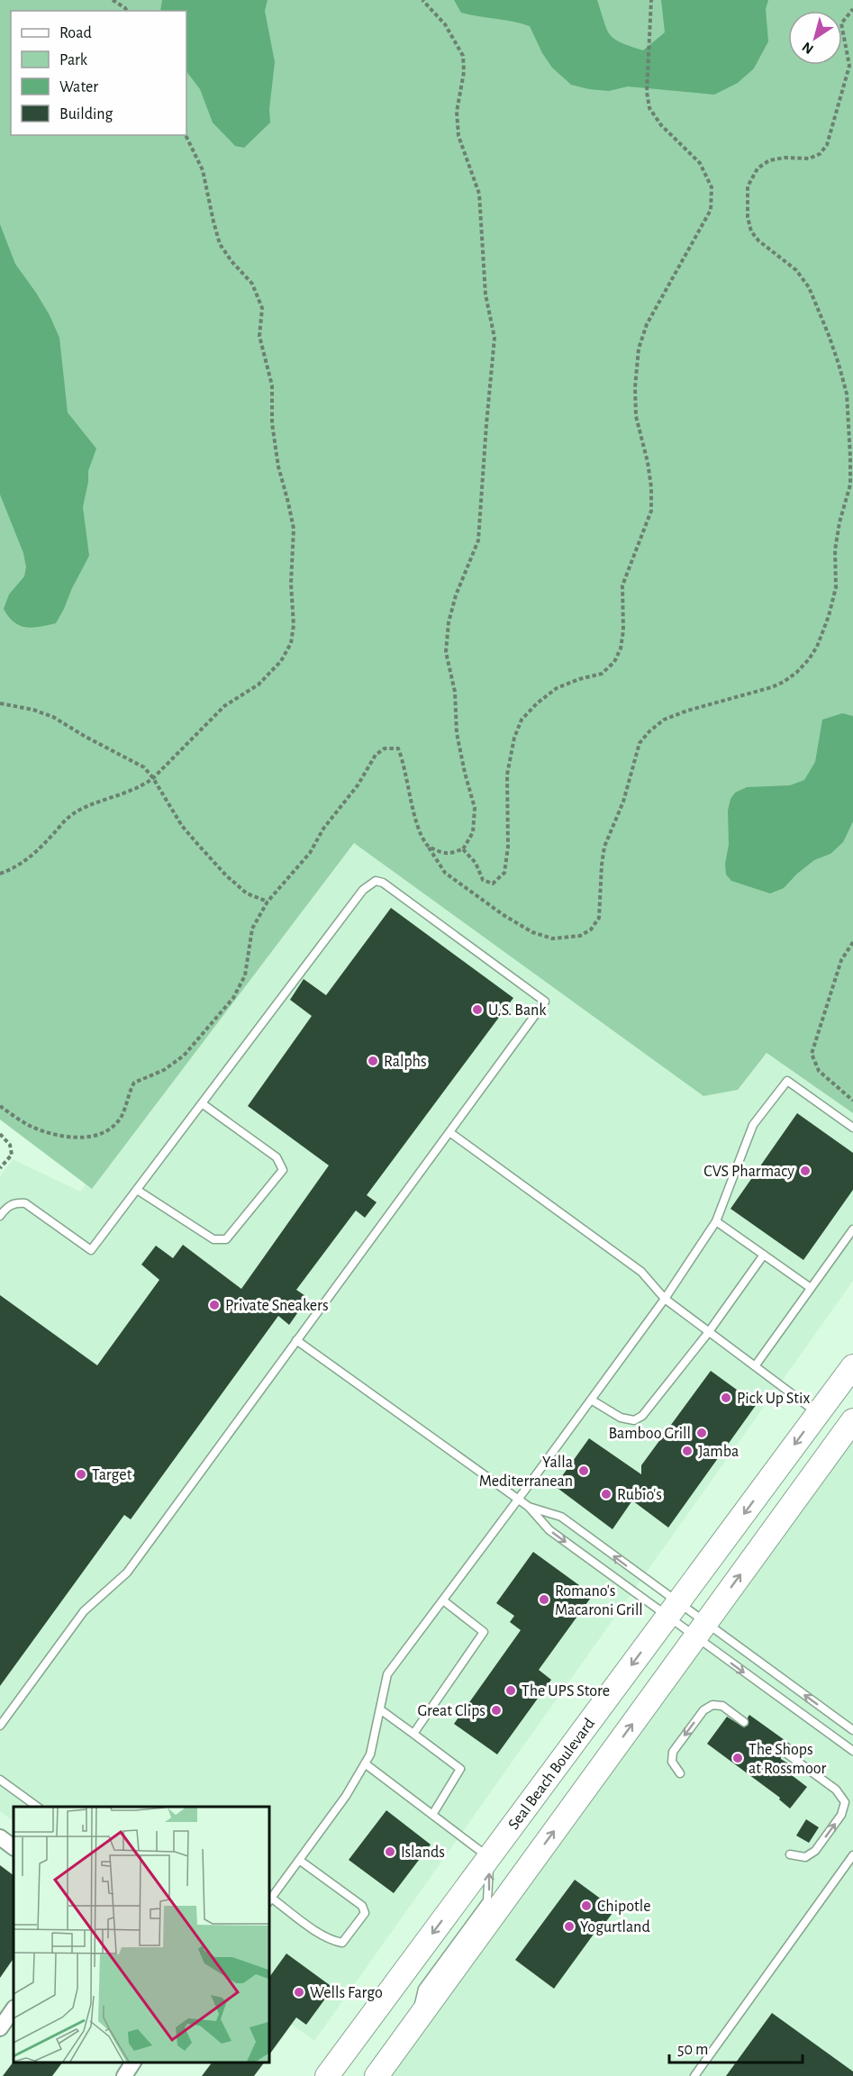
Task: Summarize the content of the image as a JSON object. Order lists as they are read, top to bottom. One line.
{"streets":{"main road":["Seal Beach Boulevard"]},"places":["U.S. Bank","Ralphs","CVS Pharmacy","Private Sneakers","Pick Up Stix","Bamboo Grill","Jamba","Yalla Mediterranean","Target","Rubio's","Romano's Macaroni Grill","The UPS Store","Great Clips","The Shops at Rossmoor","Islands","Chipotle","Yogurtland","Wells Fargo"],"legend":["Road","Park","Water","Building"],"scale_bar":"50 m","north":"bottom left"}
